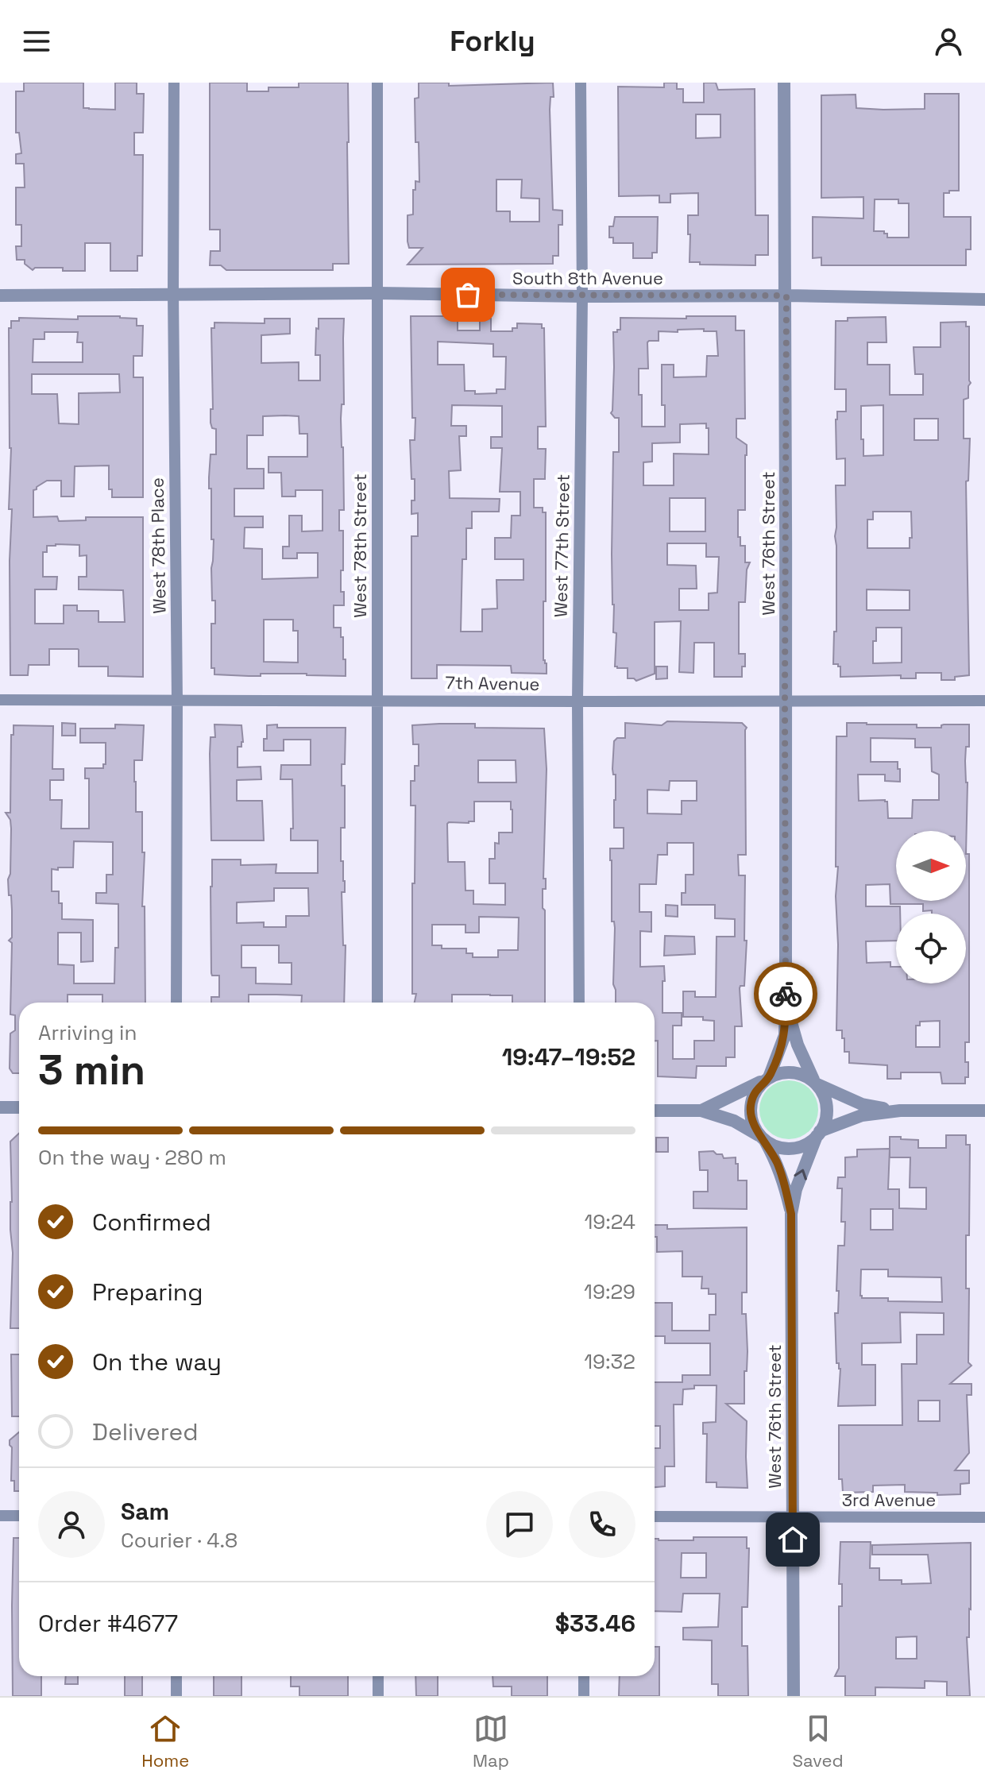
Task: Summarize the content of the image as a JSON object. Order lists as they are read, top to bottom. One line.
{"streets":{"street":["South 8th Avenue","West 76th Street","West 78th Place","West 78th Street","West 77th Street","7th Avenue","3rd Avenue"]},"crossings":[["South 8th Avenue","West 76th Street"],["South 8th Avenue","West 78th Place"],["South 8th Avenue","West 78th Street"],["South 8th Avenue","West 77th Street"],["West 76th Street","7th Avenue"],["West 76th Street","3rd Avenue"],["West 78th Place","7th Avenue"],["West 78th Street","7th Avenue"],["West 77th Street","7th Avenue"]],"north":"right","page":{"header":"Forkly","heading":["3 min","Arriving in","19:47–19:52"],"panel":["Sam","Courier · 4.8","Order #4677","$33.46"],"bar":"On the way · 280 m","list":[["Confirmed","19:24"],["Preparing","19:29"],["On the way","19:32"],"Delivered"],"tabs":["Home","Map","Saved"]}}
